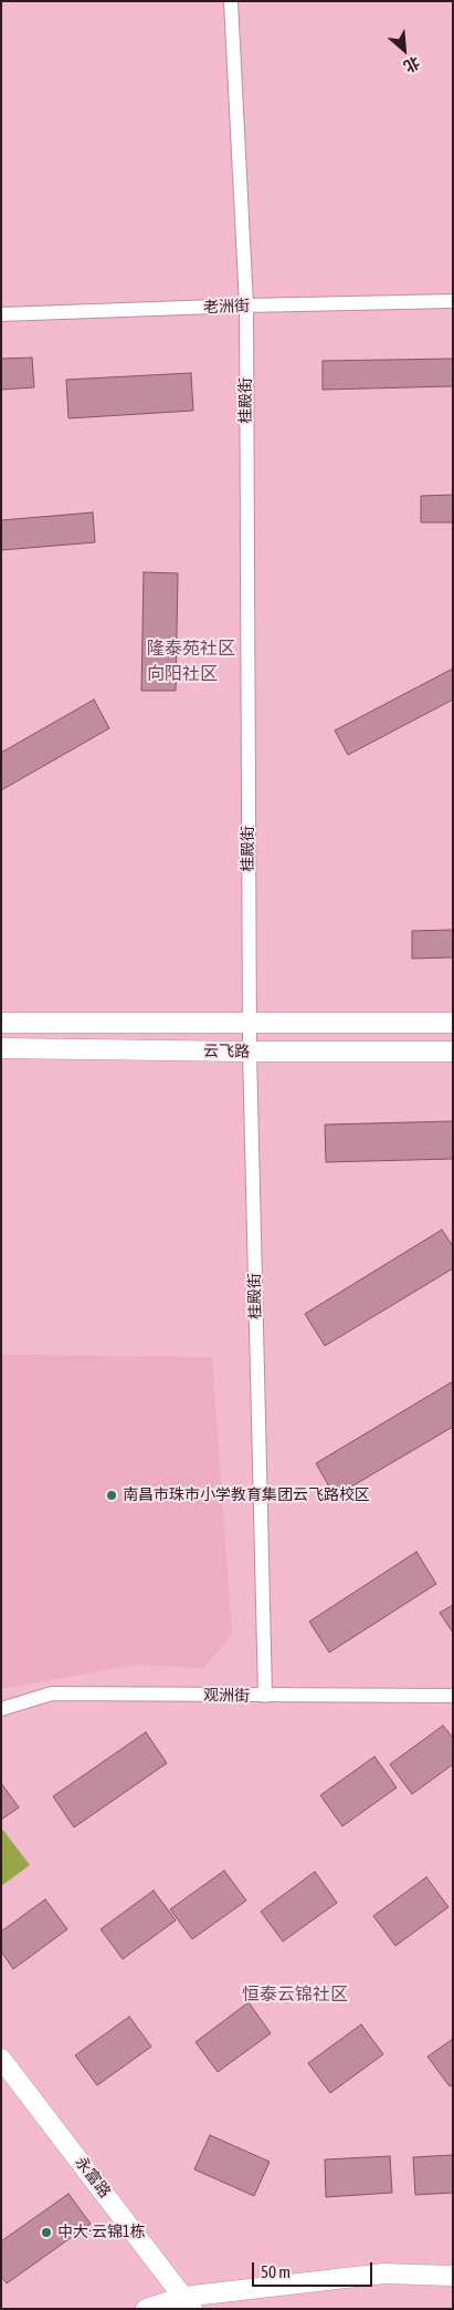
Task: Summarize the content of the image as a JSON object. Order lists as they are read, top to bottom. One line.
{"streets":{"main road":["云飞路","永富路"],"street":["老洲街","桂殿街","观洲街"]},"crossings":[["老洲街","桂殿街"],["桂殿街","云飞路"],["桂殿街","观洲街"]],"districts":["隆泰苑社区","向阳社区","恒泰云锦社区"],"places":["南昌市珠市小学教育集团云飞路校区","中大·云锦1栋"],"scale_bar":"50 m","north":"bottom right"}
